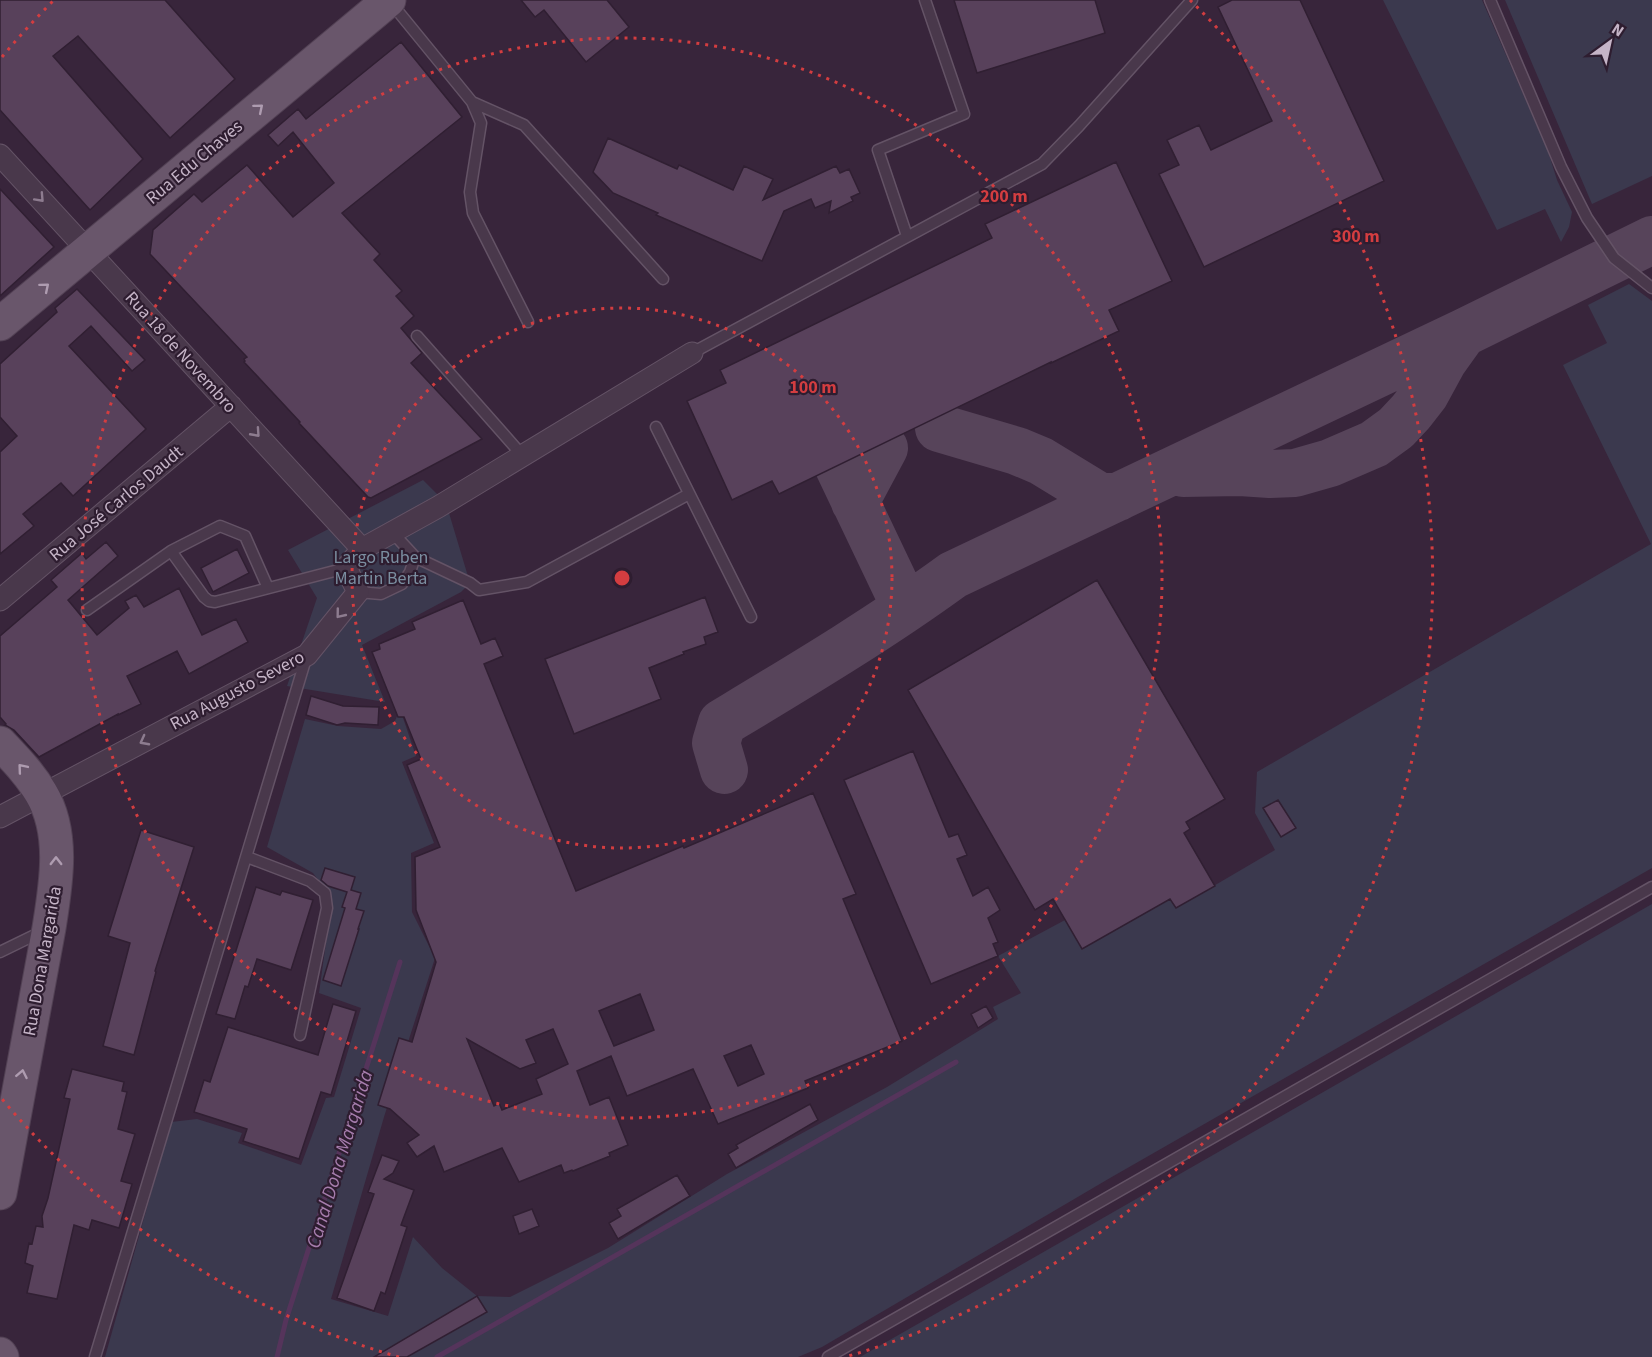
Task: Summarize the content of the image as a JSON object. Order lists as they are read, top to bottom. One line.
{"streets":{"main road":["Rua Edu Chaves","Rua Dona Margarida"],"street":["Rua 18 de Novembro","Rua José Carlos Daudt","Rua Augusto Severo"]},"crossings":[["Rua Edu Chaves","Rua 18 de Novembro"],["Rua 18 de Novembro","Rua José Carlos Daudt"],["Rua 18 de Novembro","Rua Augusto Severo"],["Rua Augusto Severo","Rua Dona Margarida"]],"one_way":["Rua Edu Chaves","Rua 18 de Novembro","Rua Augusto Severo","Rua Dona Margarida"],"water":["Canal Dona Margarida"],"parks":["Largo Ruben Martin Berta"],"north":"top right","rings":["200 m","300 m","100 m"]}
